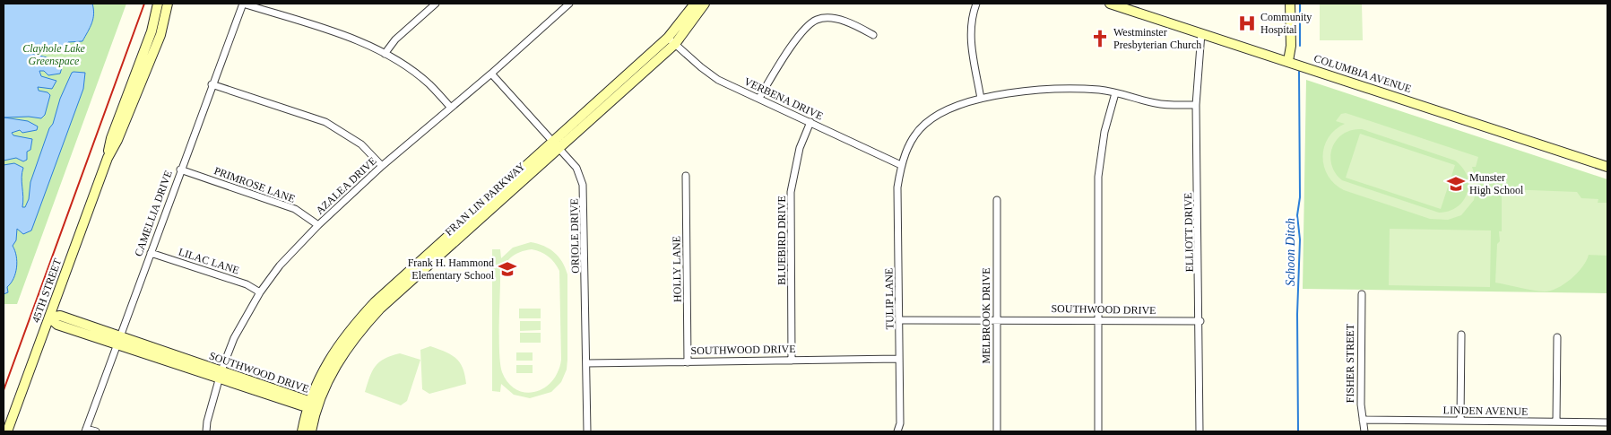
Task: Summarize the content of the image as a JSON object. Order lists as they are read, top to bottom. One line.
{"streets":{"street":["COLUMBIA AVENUE","VERBENA DRIVE","PRIMROSE LANE","AZALEA DRIVE","FRAN LIN PARKWAY","CAMELLIA DRIVE","ELLIOTT DRIVE","ORIOLE DRIVE","BLUEBIRD DRIVE","LILAC LANE","HOLLY LANE","45TH STREET","TULIP LANE","SOUTHWOOD DRIVE","MELBROOK DRIVE","FISHER STREET","LINDEN AVENUE"]},"crossings":[["COLUMBIA AVENUE","ELLIOTT DRIVE"],["VERBENA DRIVE","FRAN LIN PARKWAY"],["VERBENA DRIVE","BLUEBIRD DRIVE"],["VERBENA DRIVE","TULIP LANE"],["PRIMROSE LANE","AZALEA DRIVE"],["PRIMROSE LANE","CAMELLIA DRIVE"],["AZALEA DRIVE","ORIOLE DRIVE"],["AZALEA DRIVE","LILAC LANE"],["AZALEA DRIVE","SOUTHWOOD DRIVE"],["FRAN LIN PARKWAY","ORIOLE DRIVE"],["FRAN LIN PARKWAY","SOUTHWOOD DRIVE"],["CAMELLIA DRIVE","LILAC LANE"],["CAMELLIA DRIVE","SOUTHWOOD DRIVE"],["ELLIOTT DRIVE","TULIP LANE"],["ELLIOTT DRIVE","SOUTHWOOD DRIVE"],["ORIOLE DRIVE","SOUTHWOOD DRIVE"],["BLUEBIRD DRIVE","SOUTHWOOD DRIVE"],["HOLLY LANE","SOUTHWOOD DRIVE"],["45TH STREET","SOUTHWOOD DRIVE"],["TULIP LANE","SOUTHWOOD DRIVE"],["SOUTHWOOD DRIVE","MELBROOK DRIVE"],["FISHER STREET","LINDEN AVENUE"]],"water":["Schoon Ditch"],"parks":["Clayhole Lake Greenspace"],"places":{"hospital":["Community Hospital"],"church":["Westminster Presbyterian Church"],"school or university":["Munster High School","Frank H. Hammond Elementary School"]}}
